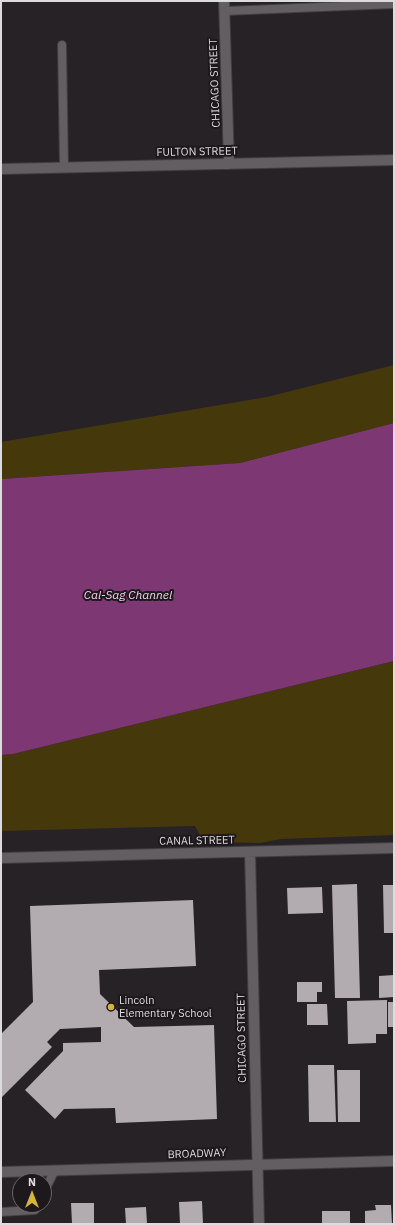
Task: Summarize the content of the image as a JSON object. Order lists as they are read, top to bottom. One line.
{"streets":{"street":["CHICAGO STREET","FULTON STREET","CANAL STREET","BROADWAY"]},"crossings":[["CHICAGO STREET","FULTON STREET"],["CHICAGO STREET","CANAL STREET"],["CHICAGO STREET","BROADWAY"]],"water":["Cal-Sag Channel"],"places":["Lincoln Elementary School"],"north":"top"}
